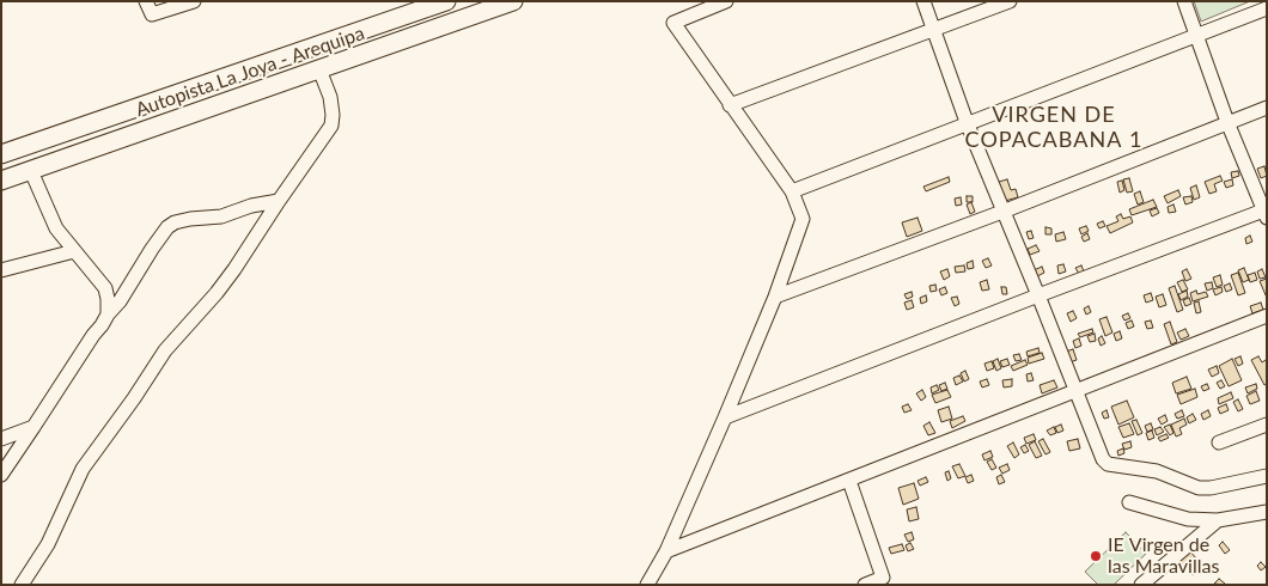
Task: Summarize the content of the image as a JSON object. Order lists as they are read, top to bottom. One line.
{"streets":{"main road":["Autopista La Joya - Arequipa"]},"districts":["VIRGEN DE COPACABANA 1"],"places":["IE Virgen de las Maravillas"]}
